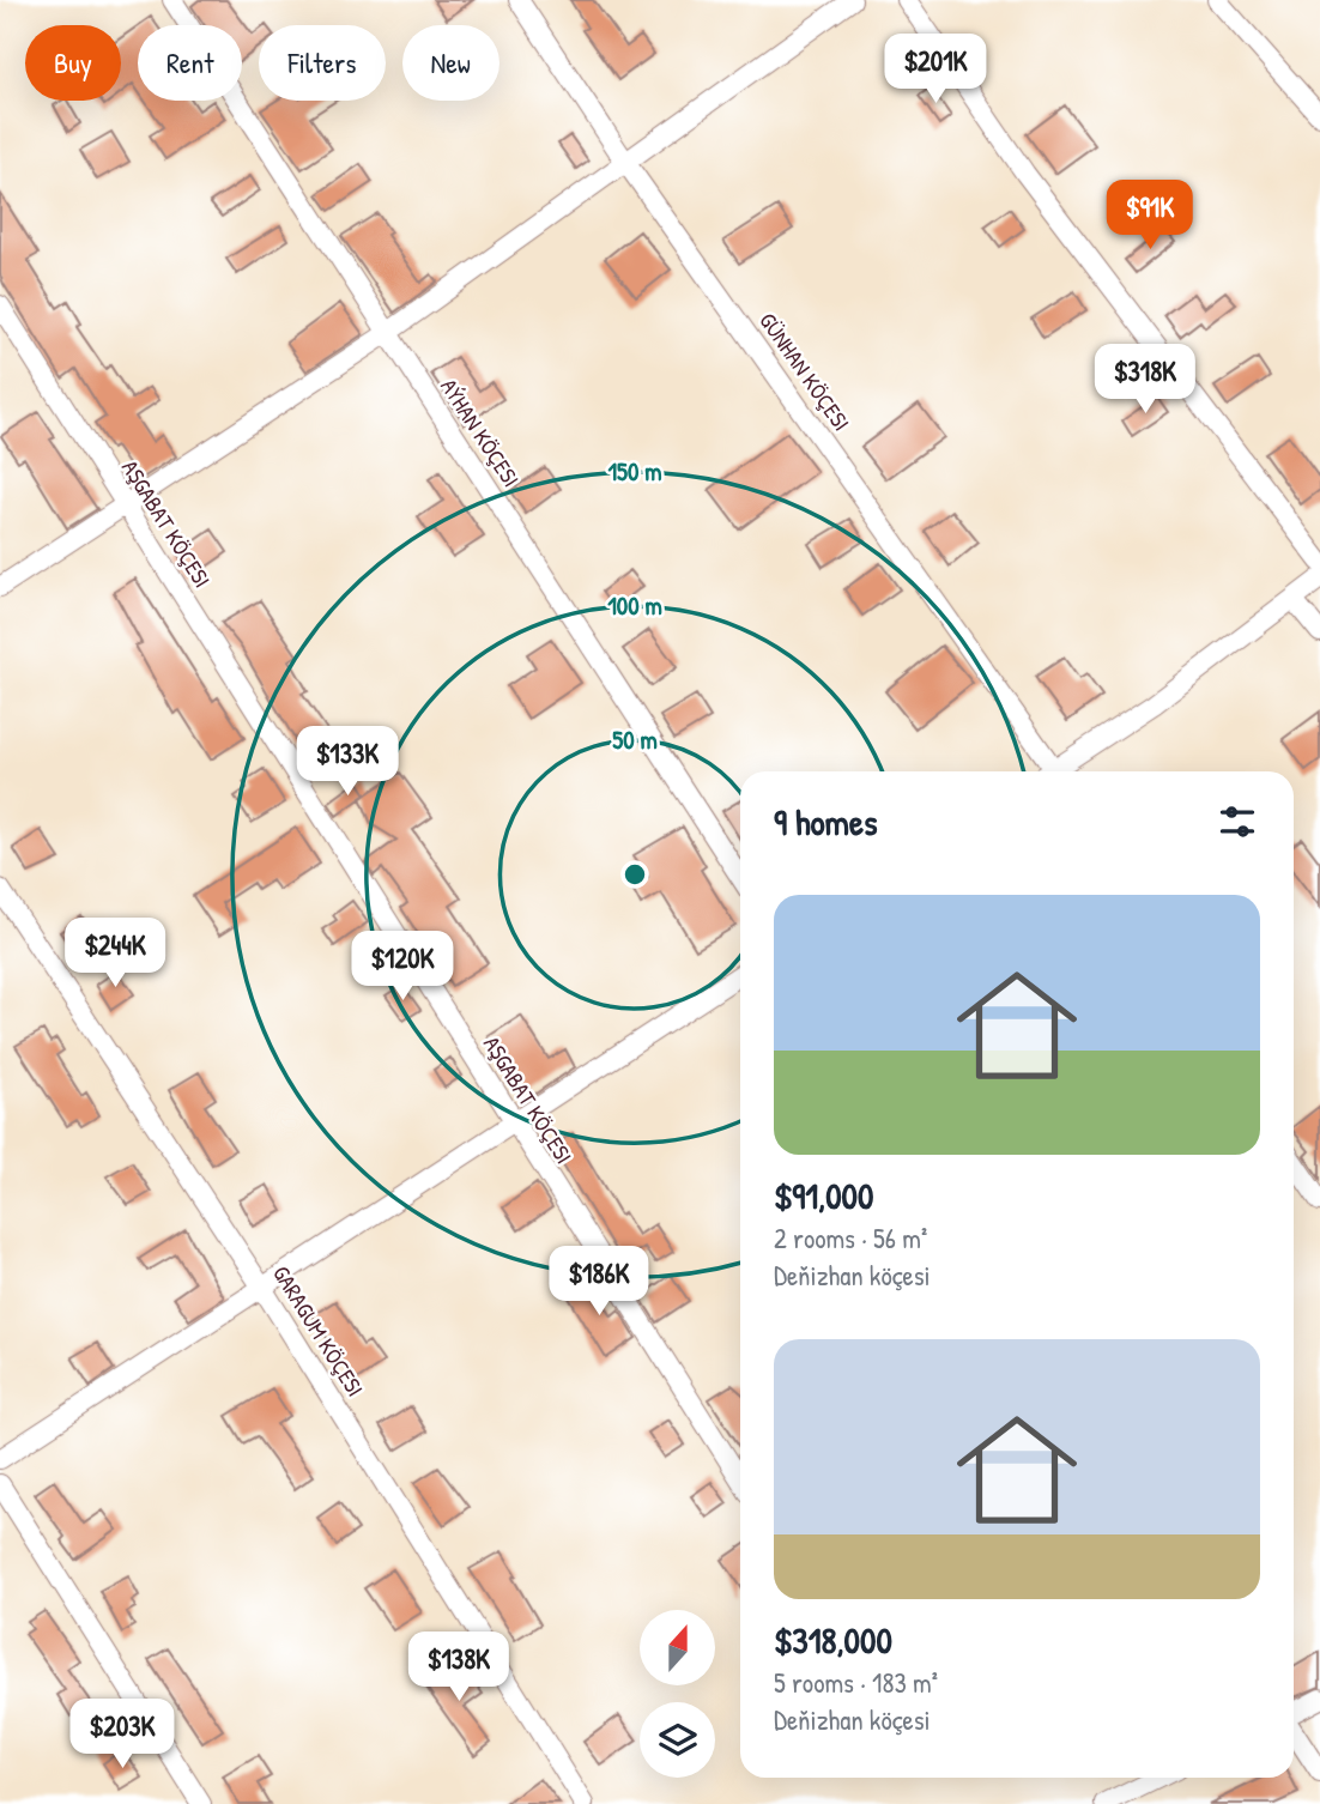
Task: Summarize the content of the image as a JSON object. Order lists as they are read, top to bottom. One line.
{"streets":{"street":["GÜNHAN KÖÇESI","AÝHAN KÖÇESI","AŞGABAT KÖÇESI","GARAGUM KÖÇESI"]},"north":"top","page":{"chip":["Buy","Rent","Filters","New"],"price":["$201K","$91K","$318K","$133K","$244K","$120K","$186K","$138K","$203K"],"heading":"9 homes","list":[{"name":"$91,000","note":"2 rooms · 56 m² · Deňizhan köçesi"},{"name":"$318,000","note":"5 rooms · 183 m² · Deňizhan köçesi"}]},"rings":["150 m","100 m","50 m"]}
